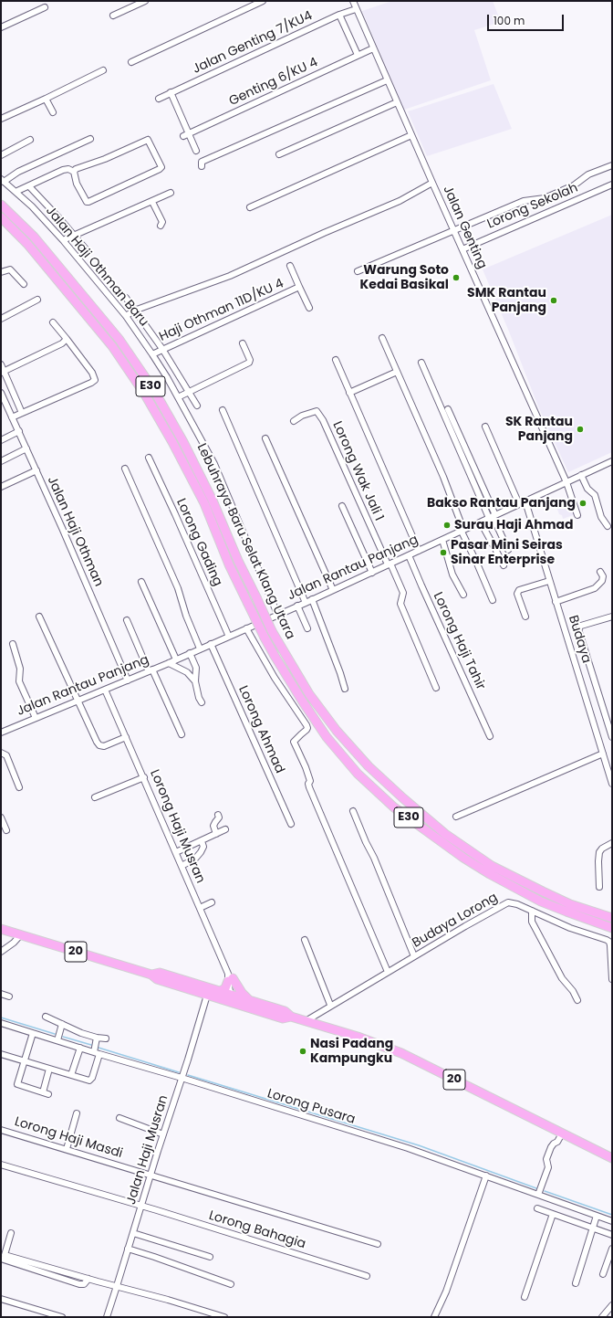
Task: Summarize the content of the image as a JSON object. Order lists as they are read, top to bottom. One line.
{"streets":{"highway":["E30","Lebuhraya Baru Selat Klang Utara","20"],"street":["Jalan Genting 7/KU4","Genting 6/KU 4","Lorong Sekolah","Jalan Genting","Jalan Haji Othman Baru","Haji Othman 11D/KU 4","Lorong Wak Jali 1","Jalan Haji Othman","Lorong Gading","Jalan Rantau Panjang","Budaya","Lorong Haji Tahir","Lorong Ahmad","Lorong Haji Musran","Budaya Lorong","Lorong Pusara","Lorong Haji Masdi","Jalan Haji Musran","Lorong Bahagia"]},"crossings":[["Jalan Genting 7/KU4","Jalan Genting"],["Genting 6/KU 4","Jalan Genting"],["Lorong Sekolah","Jalan Genting"],["Jalan Genting","Jalan Rantau Panjang"],["Jalan Haji Othman Baru","Haji Othman 11D/KU 4"],["Jalan Haji Othman Baru","Jalan Rantau Panjang"],["Lorong Wak Jali 1","Jalan Rantau Panjang"],["Jalan Haji Othman","Jalan Rantau Panjang"],["Lorong Gading","Jalan Rantau Panjang"],["Jalan Rantau Panjang","Budaya"],["Jalan Rantau Panjang","Lorong Haji Tahir"],["Jalan Rantau Panjang","Lorong Ahmad"],["Jalan Rantau Panjang","Lorong Haji Musran"],["Lorong Haji Musran","20"],["Budaya Lorong","20"],["20","Jalan Haji Musran"],["Lorong Pusara","Jalan Haji Musran"],["Lorong Haji Masdi","Jalan Haji Musran"],["Jalan Haji Musran","Lorong Bahagia"]],"places":["Warung Soto Kedai Basikal","SMK Rantau Panjang","SK Rantau Panjang","Bakso Rantau Panjang","Surau Haji Ahmad","Pasar Mini Seiras Sinar Enterprise","Nasi Padang Kampungku"],"scale_bar":"100 m"}
